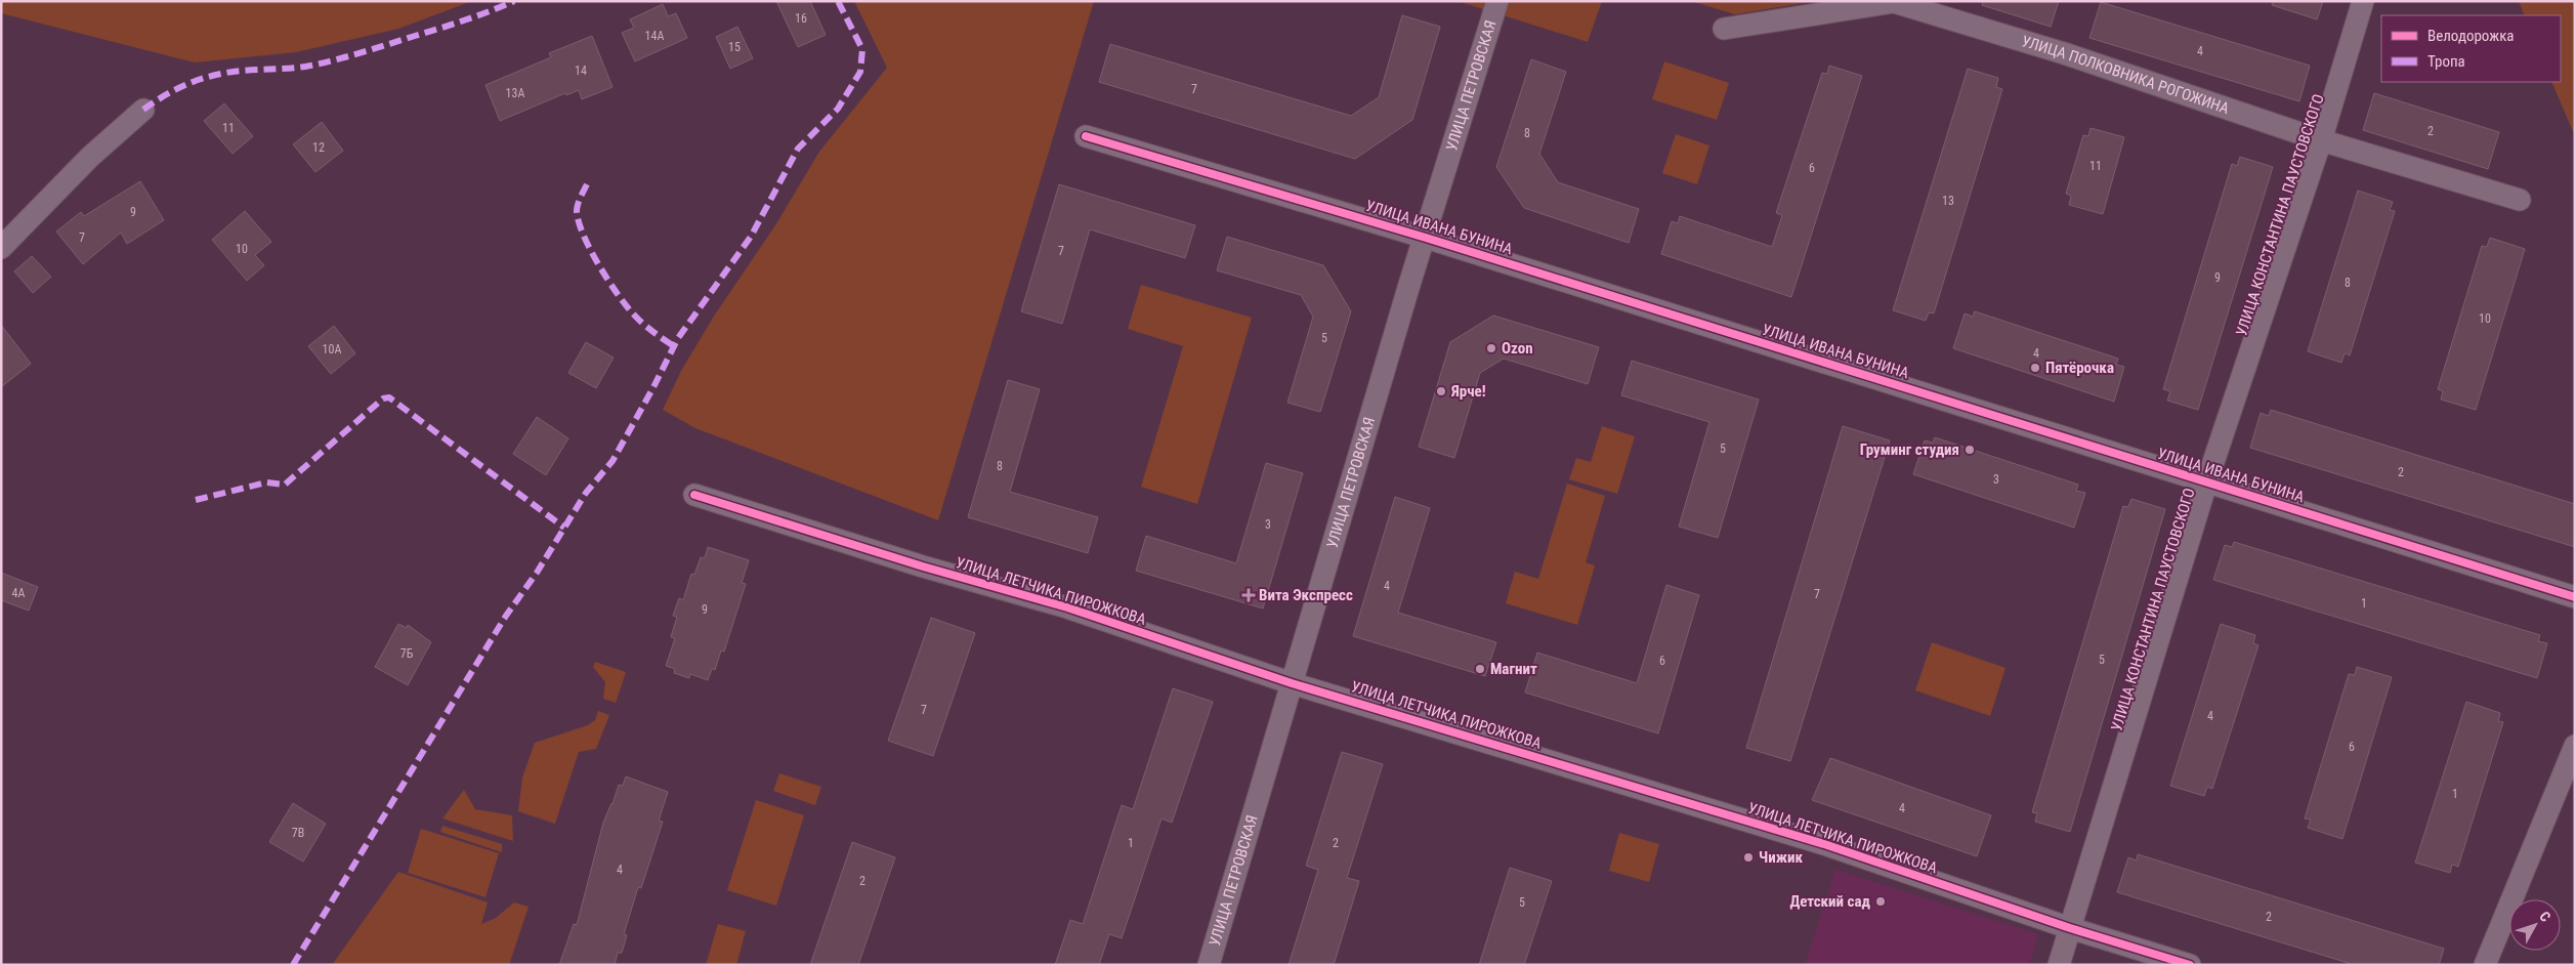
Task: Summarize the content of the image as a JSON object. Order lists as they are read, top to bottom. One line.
{"streets":{"street":["УЛИЦА ПОЛКОВНИКА РОГОЖИНА","УЛИЦА ПЕТРОВСКАЯ","УЛИЦА КОНСТАНТИНА ПАУСТОВСКОГО","УЛИЦА ИВАНА БУНИНА","УЛИЦА ЛЕТЧИКА ПИРОЖКОВА"]},"crossings":[["УЛИЦА ПОЛКОВНИКА РОГОЖИНА","УЛИЦА КОНСТАНТИНА ПАУСТОВСКОГО"],["УЛИЦА ПЕТРОВСКАЯ","УЛИЦА ИВАНА БУНИНА"],["УЛИЦА ПЕТРОВСКАЯ","УЛИЦА ЛЕТЧИКА ПИРОЖКОВА"],["УЛИЦА КОНСТАНТИНА ПАУСТОВСКОГО","УЛИЦА ИВАНА БУНИНА"],["УЛИЦА КОНСТАНТИНА ПАУСТОВСКОГО","УЛИЦА ЛЕТЧИКА ПИРОЖКОВА"]],"places":{"other":["Ozon","Пятёрочка","Ярче!","Груминг студия","Магнит","Чижик","Детский сад"],"health":["Вита Экспресс"]},"house_numbers":["16","14А","15","4","14","7","13А","11","2","8","12","11","6","13","9","7","10","7","9","8","10","5","10А","4","5","8","2","3","3","4","4А","7","1","9","7Б","5","6","7","4","6","1","4","7В","1","2","4","2","5","2"],"legend":["Велодорожка","Тропа"],"north":"top right"}
